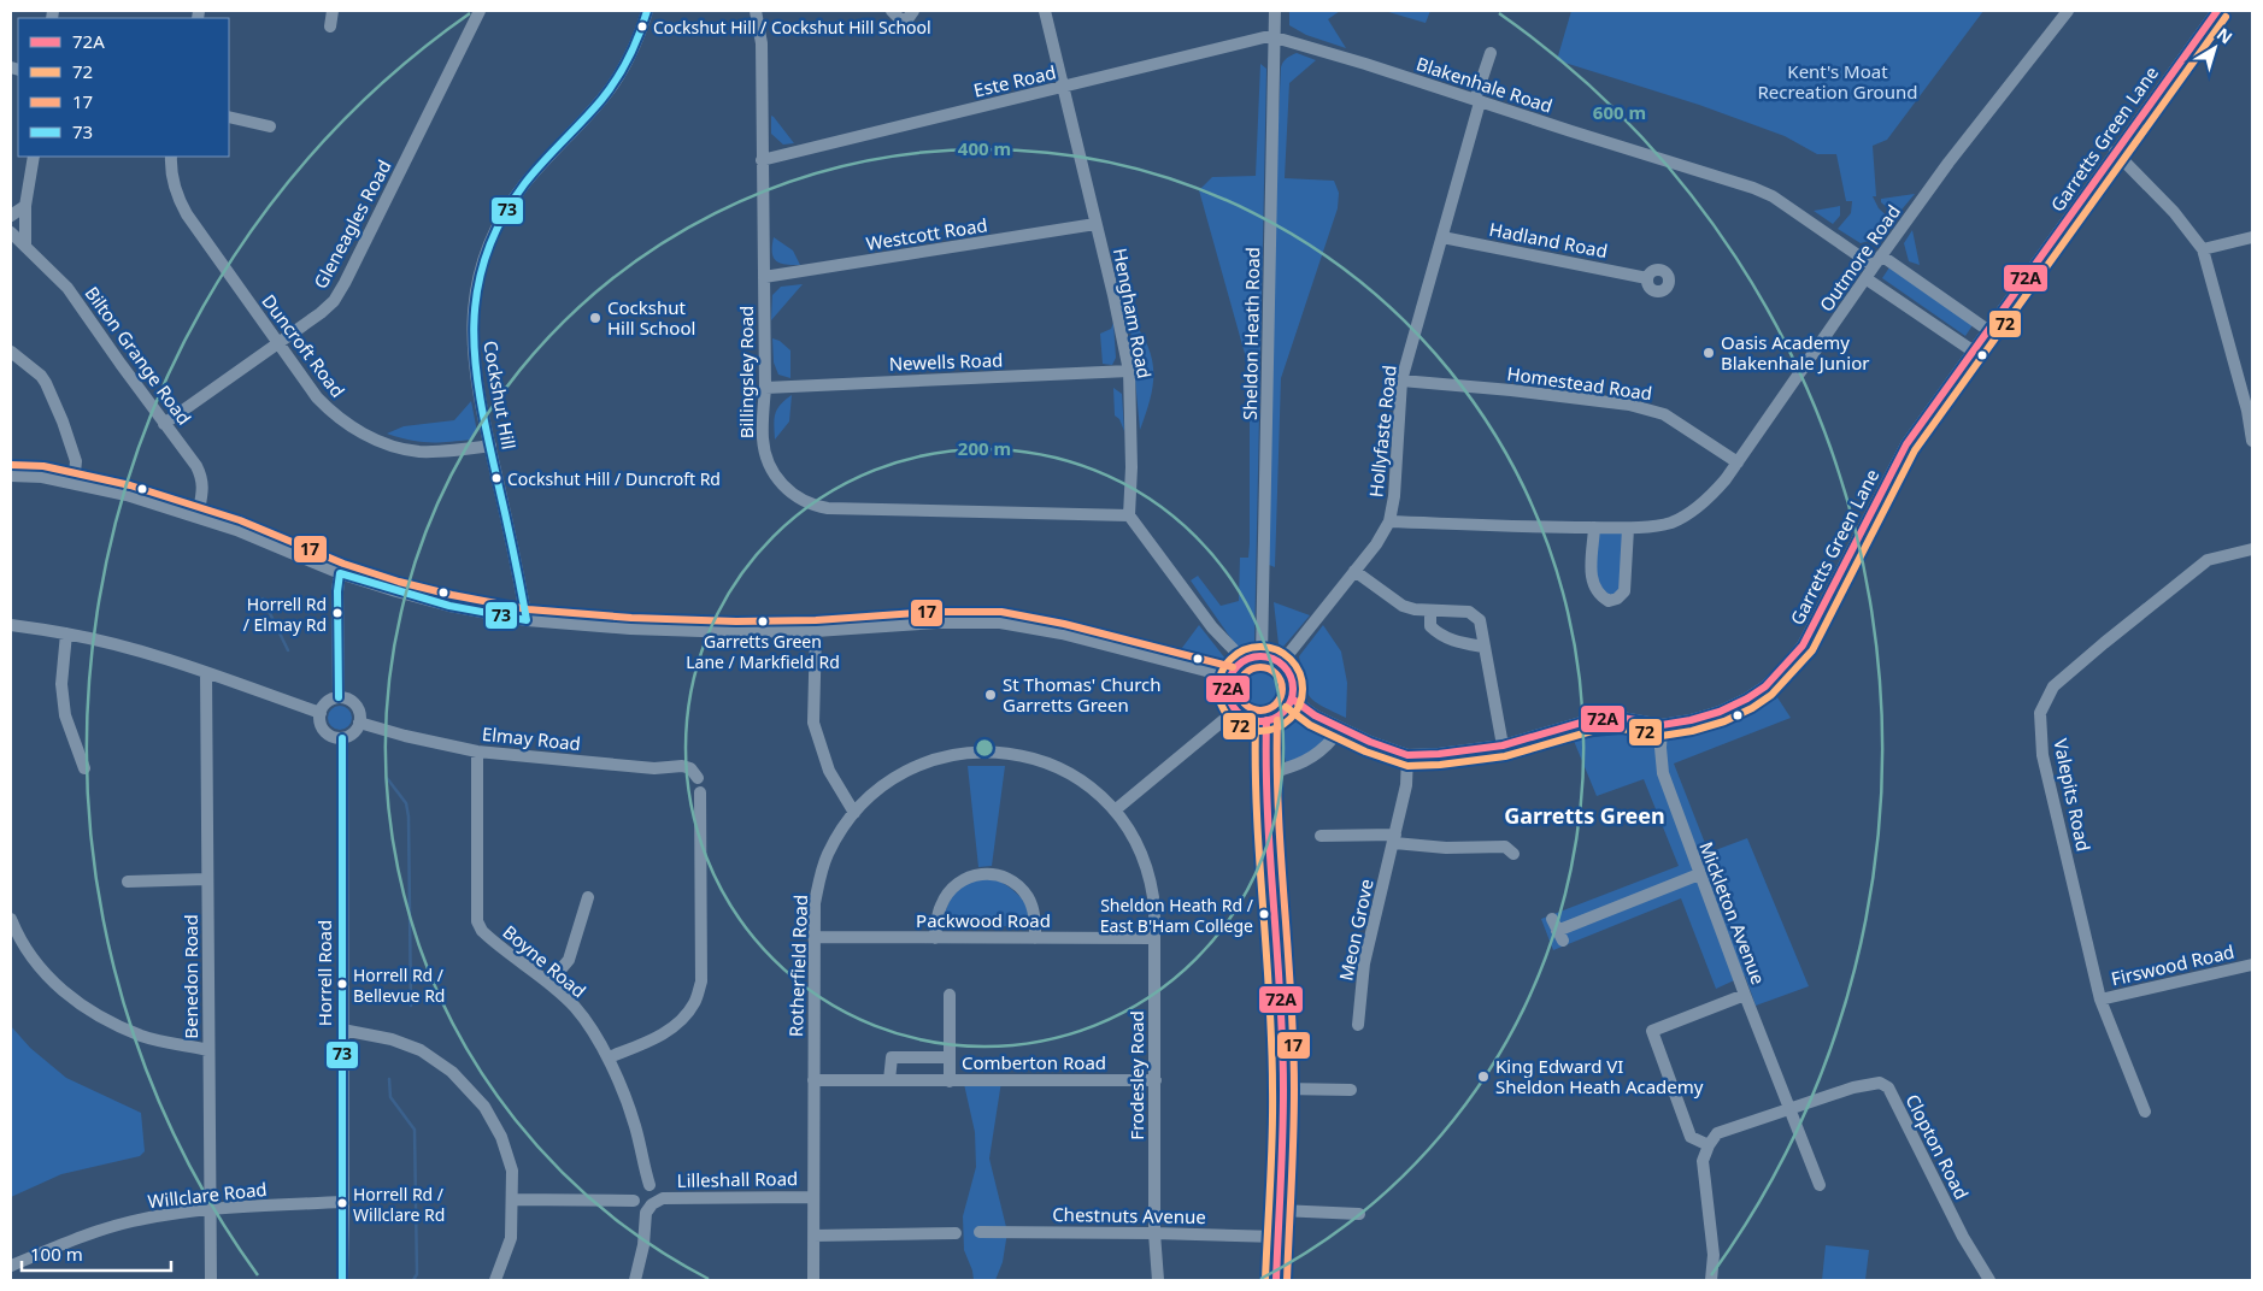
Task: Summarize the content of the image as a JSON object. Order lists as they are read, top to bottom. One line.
{"streets":{"street":["Este Road","Blakenhale Road","Garretts Green Lane","Gleneagles Road","Westcott Road","Hadland Road","Outmore Road","Hengham Road","Sheldon Heath Road","Duncroft Road","Bilton Grange Road","Newells Road","Billingsley Road","Homestead Road","Cockshut Hill","Hollyfaste Road","Elmay Road","Valepits Road","Mickleton Avenue","Packwood Road","Meon Grove","Boyne Road","Firswood Road","Rotherfield Road","Horrell Road","Benedon Road","Comberton Road","Frodesley Road","Clopton Road","Lilleshall Road","Willclare Road","Chestnuts Avenue"]},"crossings":[["Este Road","Blakenhale Road"],["Este Road","Hengham Road"],["Este Road","Sheldon Heath Road"],["Este Road","Billingsley Road"],["Blakenhale Road","Outmore Road"],["Blakenhale Road","Sheldon Heath Road"],["Blakenhale Road","Hollyfaste Road"],["Garretts Green Lane","Sheldon Heath Road"],["Garretts Green Lane","Hollyfaste Road"],["Garretts Green Lane","Mickleton Avenue"],["Garretts Green Lane","Meon Grove"],["Gleneagles Road","Duncroft Road"],["Gleneagles Road","Bilton Grange Road"],["Westcott Road","Hengham Road"],["Westcott Road","Billingsley Road"],["Hadland Road","Hollyfaste Road"],["Outmore Road","Homestead Road"],["Outmore Road","Hollyfaste Road"],["Hengham Road","Newells Road"],["Hengham Road","Billingsley Road"],["Sheldon Heath Road","Hollyfaste Road"],["Duncroft Road","Cockshut Hill"],["Newells Road","Billingsley Road"],["Homestead Road","Hollyfaste Road"],["Elmay Road","Boyne Road"],["Elmay Road","Horrell Road"],["Valepits Road","Firswood Road"],["Mickleton Avenue","Clopton Road"],["Packwood Road","Rotherfield Road"],["Packwood Road","Frodesley Road"],["Rotherfield Road","Comberton Road"],["Rotherfield Road","Lilleshall Road"],["Horrell Road","Willclare Road"],["Benedon Road","Willclare Road"],["Comberton Road","Frodesley Road"],["Frodesley Road","Chestnuts Avenue"]],"districts":["Garretts Green"],"parks":["Kent's Moat Recreation Ground"],"places":["Cockshut Hill / Cockshut Hill School","Cockshut Hill School","Oasis Academy Blakenhale Junior","Cockshut Hill / Duncroft Rd","Horrell Rd / Elmay Rd","Garretts Green Lane / Markfield Rd","St Thomas' Church Garretts Green","Sheldon Heath Rd / East B'Ham College","Horrell Rd / Bellevue Rd","King Edward VI Sheldon Heath Academy","Horrell Rd / Willclare Rd"],"lines":["transit line 72A","transit line 73","transit line 72","transit line 17"],"legend":["72A","72","17","73"],"scale_bar":"100 m","north":"top right","rings":["600 m","400 m","200 m"]}
